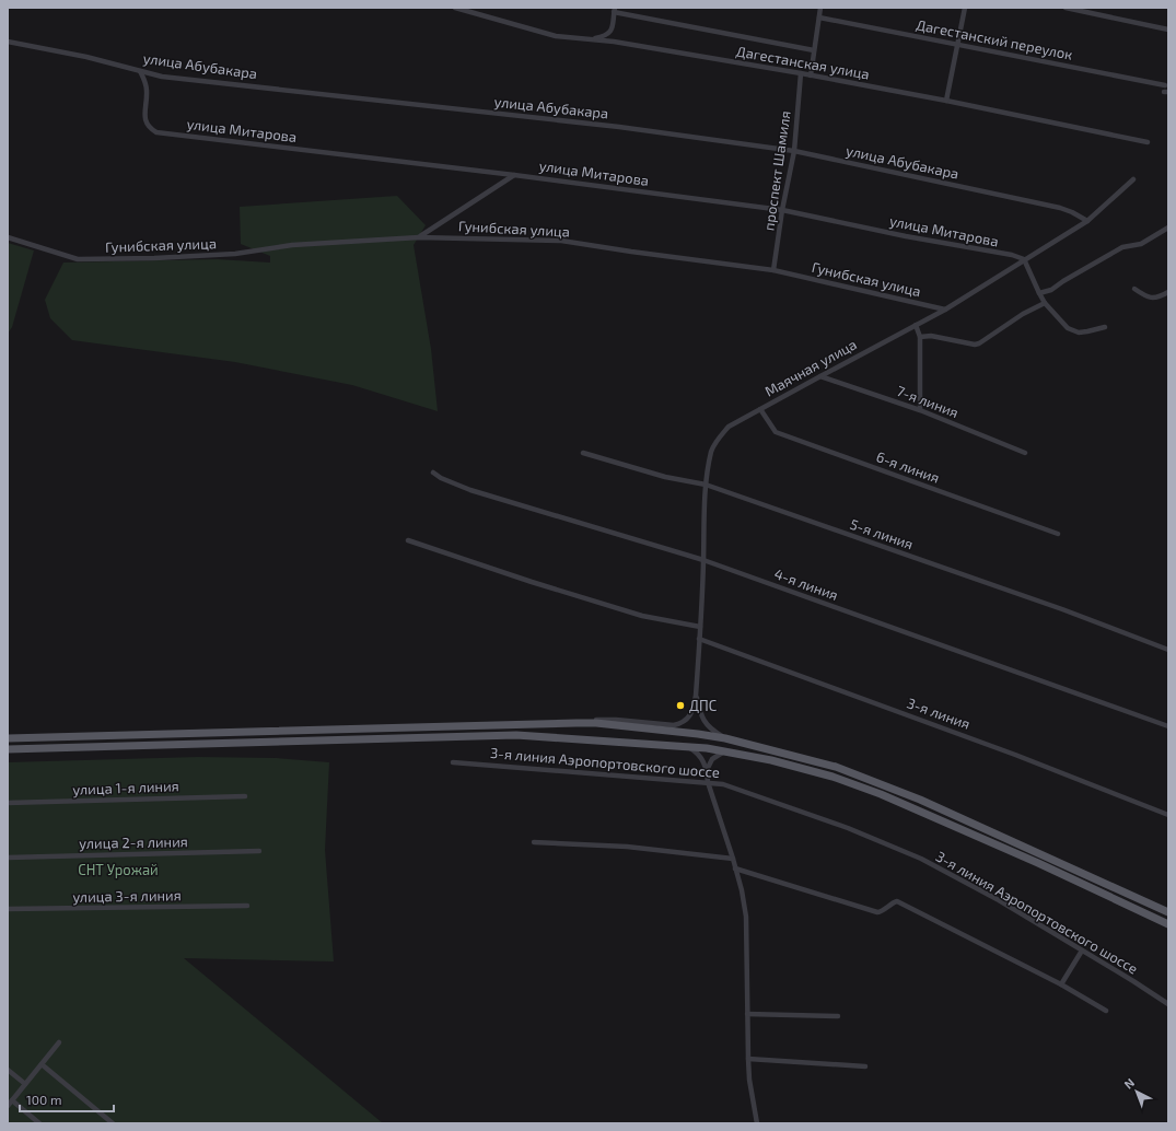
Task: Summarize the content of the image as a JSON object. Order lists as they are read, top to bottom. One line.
{"streets":{"street":["Дагестанский переулок","Дагестанская улица","улица Абубакара","улица Митарова","проспект Шамиля","Гунибская улица","Маячная улица","7-я линия","6-я линия","5-я линия","4-я линия","3-я линия","3-я линия Аэропортовского шоссе","улица 1-я линия","улица 2-я линия","улица 3-я линия"]},"crossings":[["Дагестанская улица","проспект Шамиля"],["улица Абубакара","улица Митарова"],["улица Абубакара","проспект Шамиля"],["улица Абубакара","Маячная улица"],["улица Митарова","проспект Шамиля"],["улица Митарова","Маячная улица"],["проспект Шамиля","Гунибская улица"],["Гунибская улица","Маячная улица"],["Маячная улица","7-я линия"],["Маячная улица","6-я линия"],["Маячная улица","5-я линия"],["Маячная улица","4-я линия"],["Маячная улица","3-я линия"]],"parks":["СНТ Урожай"],"places":["ДПС"],"scale_bar":"100 m","north":"top left"}
